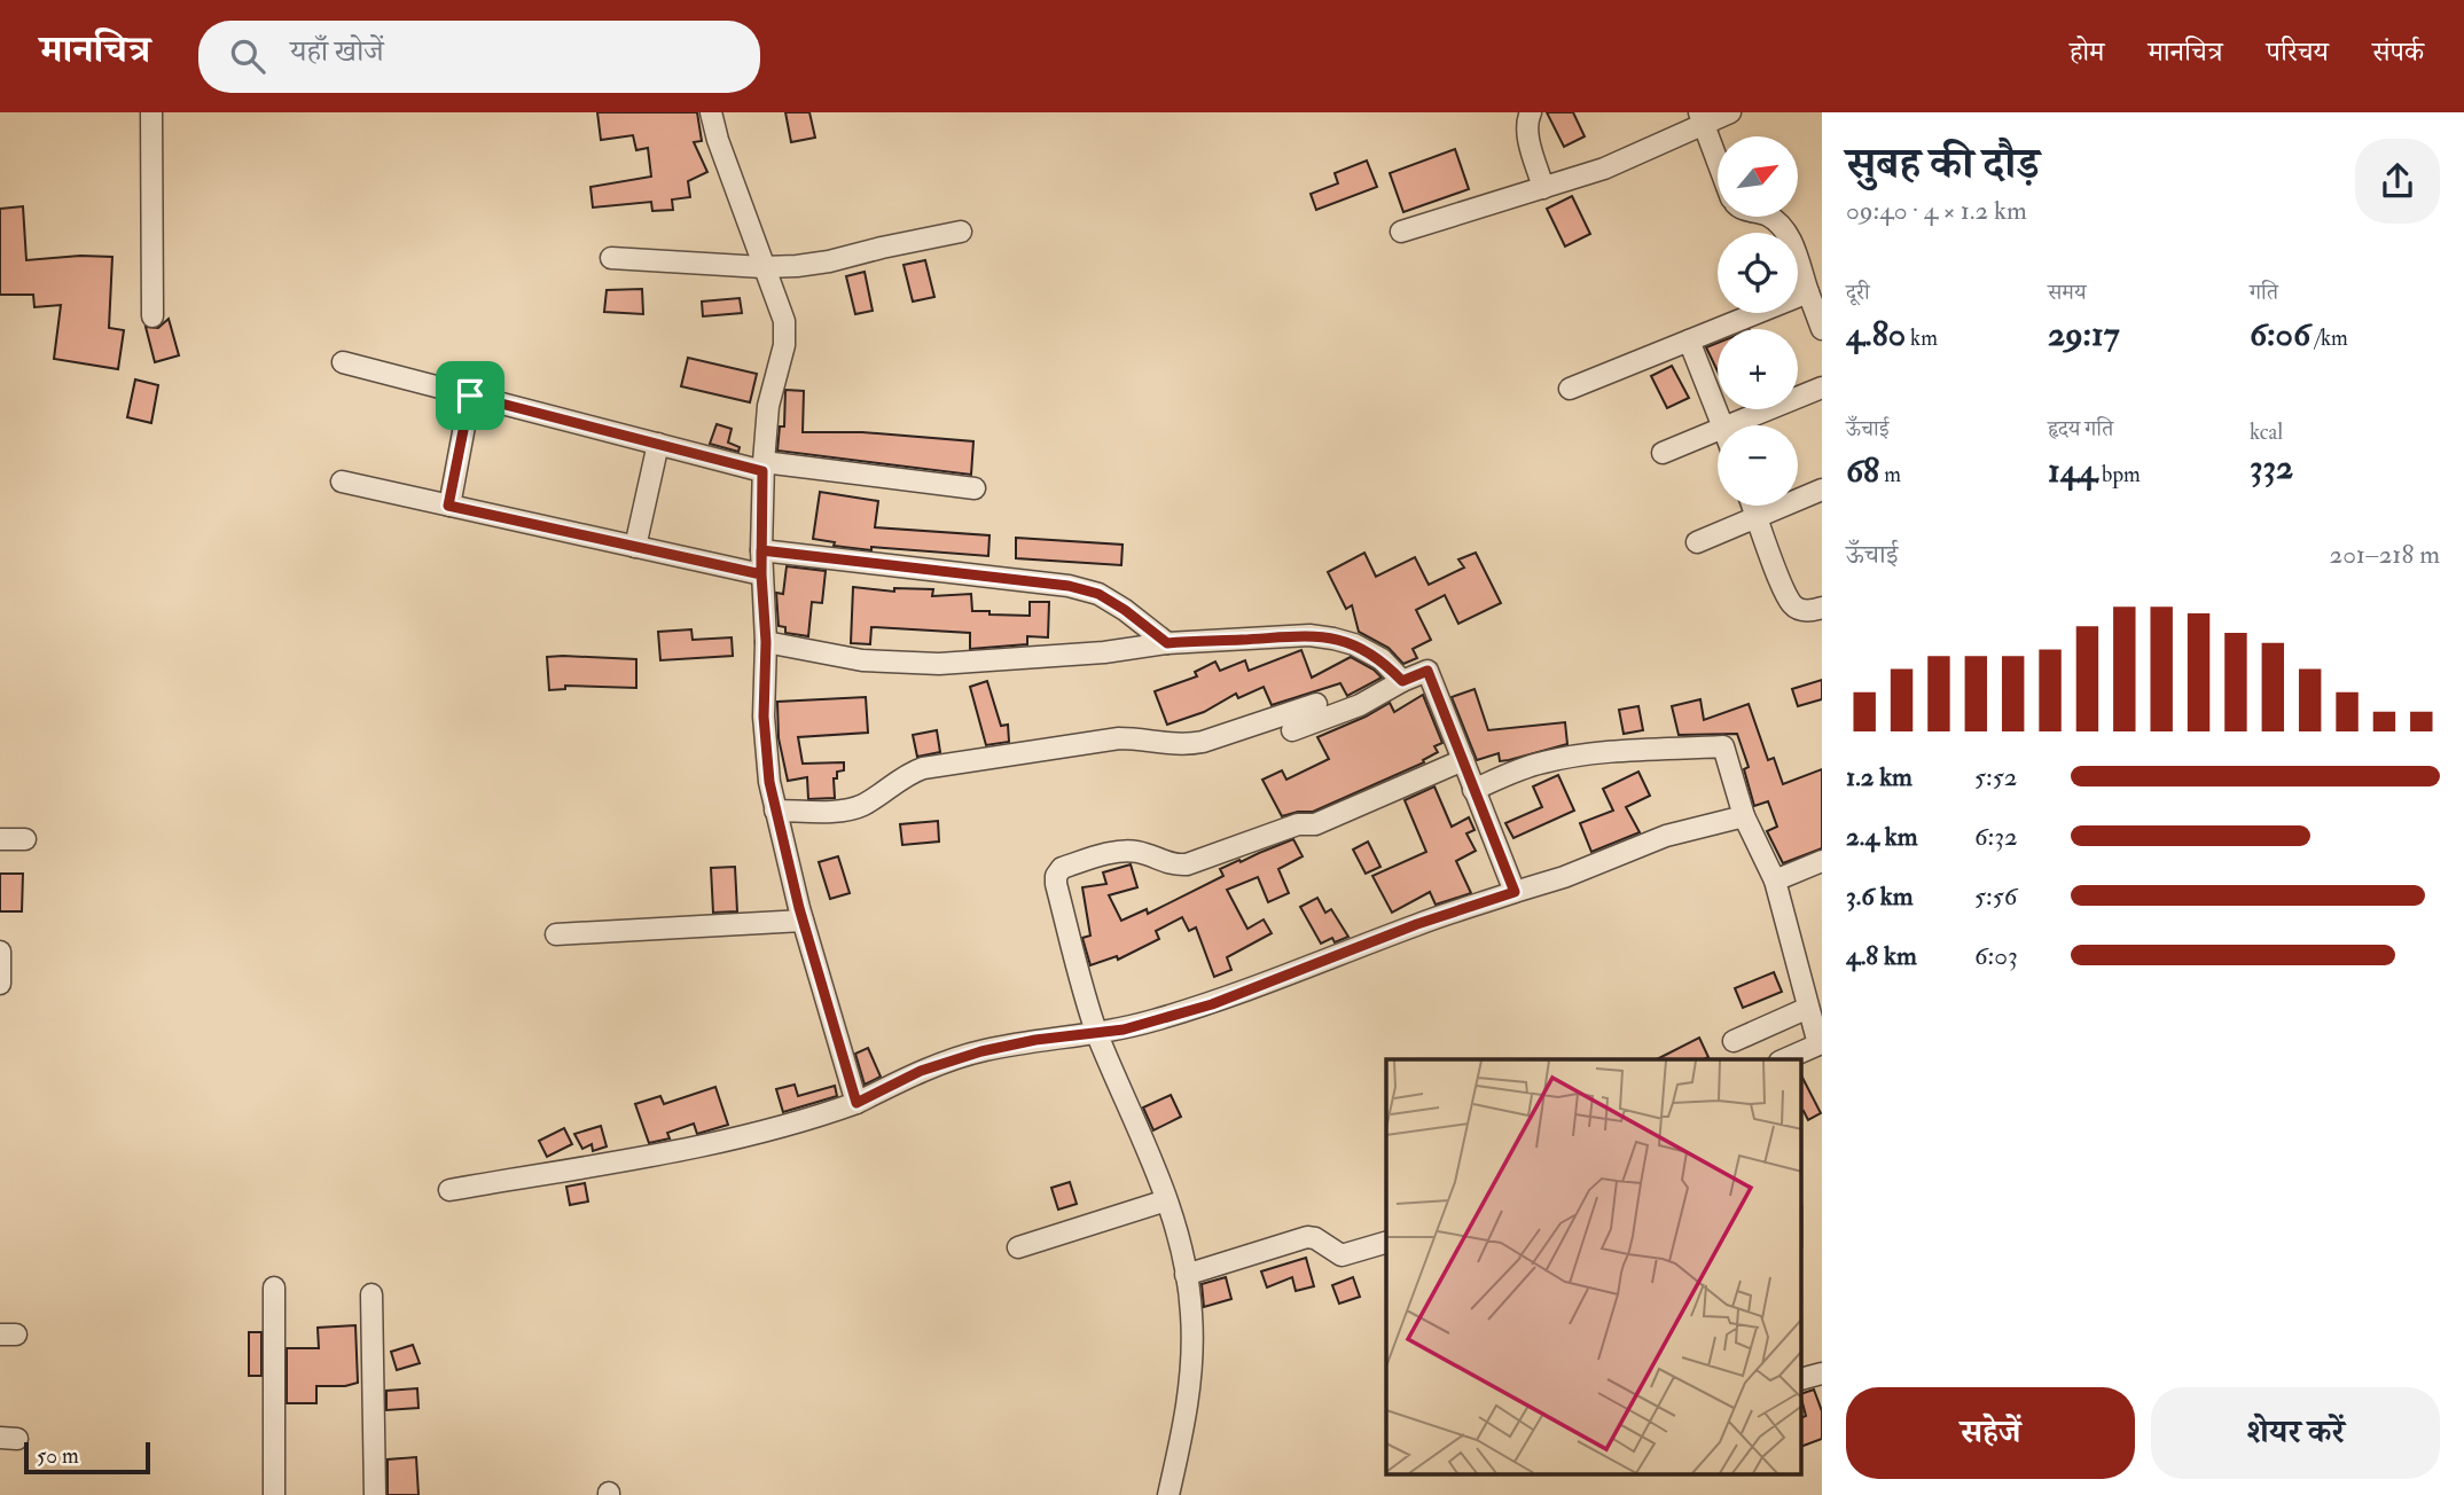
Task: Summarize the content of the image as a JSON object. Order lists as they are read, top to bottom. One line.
{"scale_bar":"50 m","north":"top right","page":{"header":"मानचित्र","search":"यहाँ खोजें","nav":["होम","मानचित्र","परिचय","संपर्क"],"heading":["सुबह की दौड़","09:40 · 4 × 1.2 km"],"map_buttons":["+","−"],"stats":[["दूरी","4.80 km"],["समय","29:17"],["गति","6:06 /km"],["ऊँचाई","68 m"],["हृदय गति","144 bpm"],["kcal","332"]],"chart":["ऊँचाई","201–218 m"],"list":[{"name":"1.2 km","note":"5:52"},{"name":"2.4 km","note":"6:32"},{"name":"3.6 km","note":"5:56"},{"name":"4.8 km","note":"6:03"}],"buttons":["सहेजें","शेयर करें"],"scale":"50 m"}}
